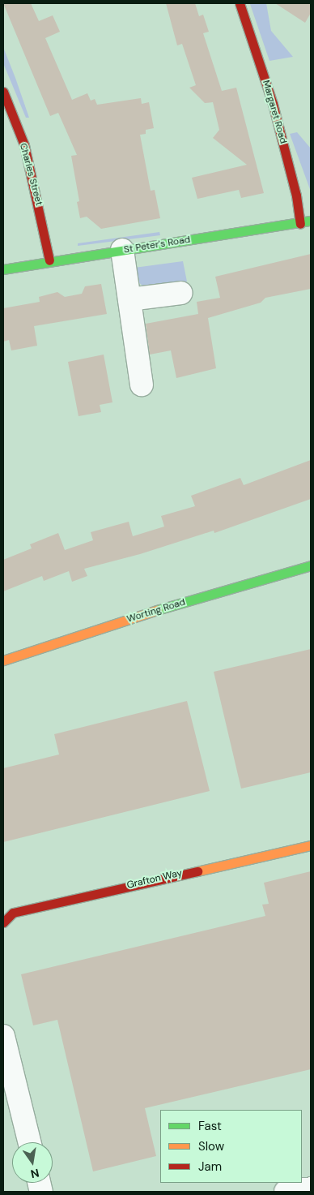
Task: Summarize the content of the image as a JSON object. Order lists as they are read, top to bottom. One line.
{"streets":{"street":["Margaret Road","Charles Street","St Peter's Road","Worting Road","Grafton Way"]},"crossings":[["Margaret Road","St Peter's Road"],["Charles Street","St Peter's Road"]],"legend":["Fast","Slow","Jam"],"north":"bottom"}
